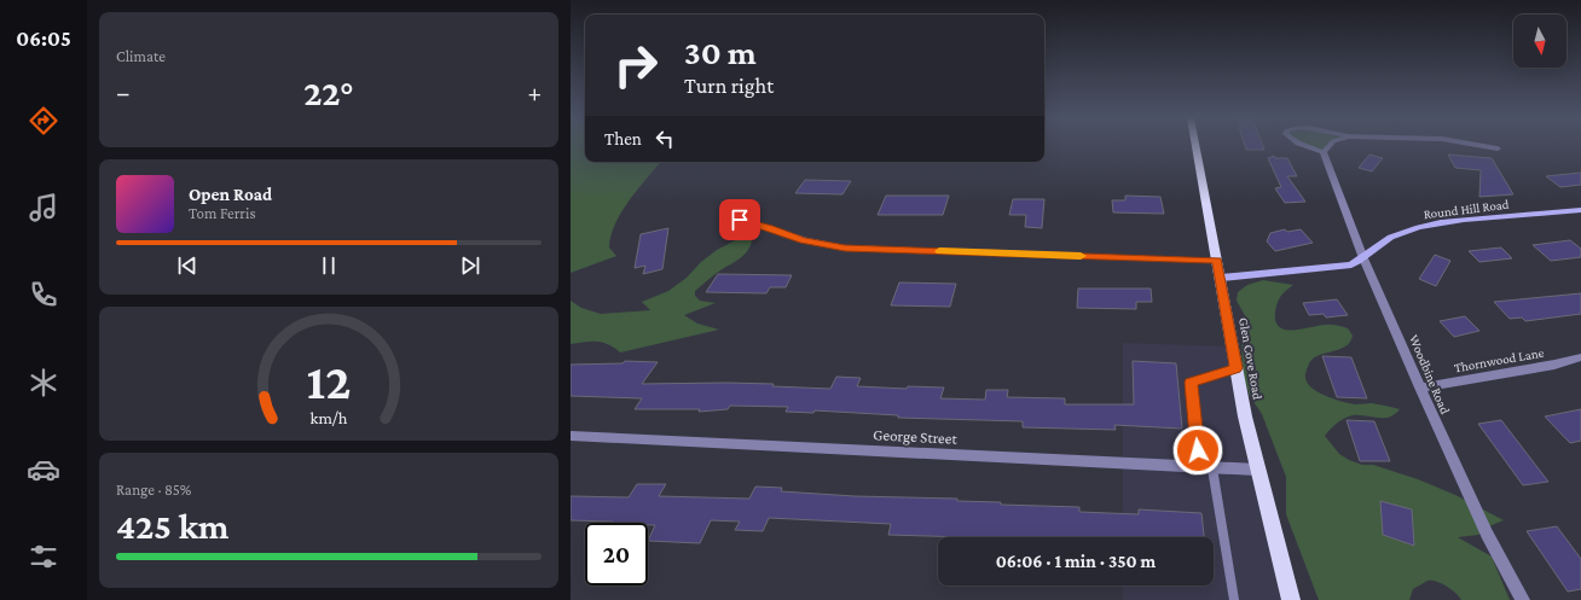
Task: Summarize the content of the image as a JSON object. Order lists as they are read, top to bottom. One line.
{"streets":{"main road":["Glen Cove Road"],"street":["Round Hill Road","Thornwood Lane","Woodbine Road","George Street"]},"crossings":[["Round Hill Road","Glen Cove Road"],["Round Hill Road","Woodbine Road"],["Glen Cove Road","George Street"],["Thornwood Lane","Woodbine Road"]],"north":"bottom","page":{"tabs":"06:05","tile":["Climate",["Range · 85%","425 km"]],"turn":["30 m","Turn right"],"heat":["−","22°","+"],"then":"Then","song":["Open Road","Tom Ferris"],"limit":"20","trip":"06:06 · 1 min · 350 m","gauge":["12","km/h"]}}
